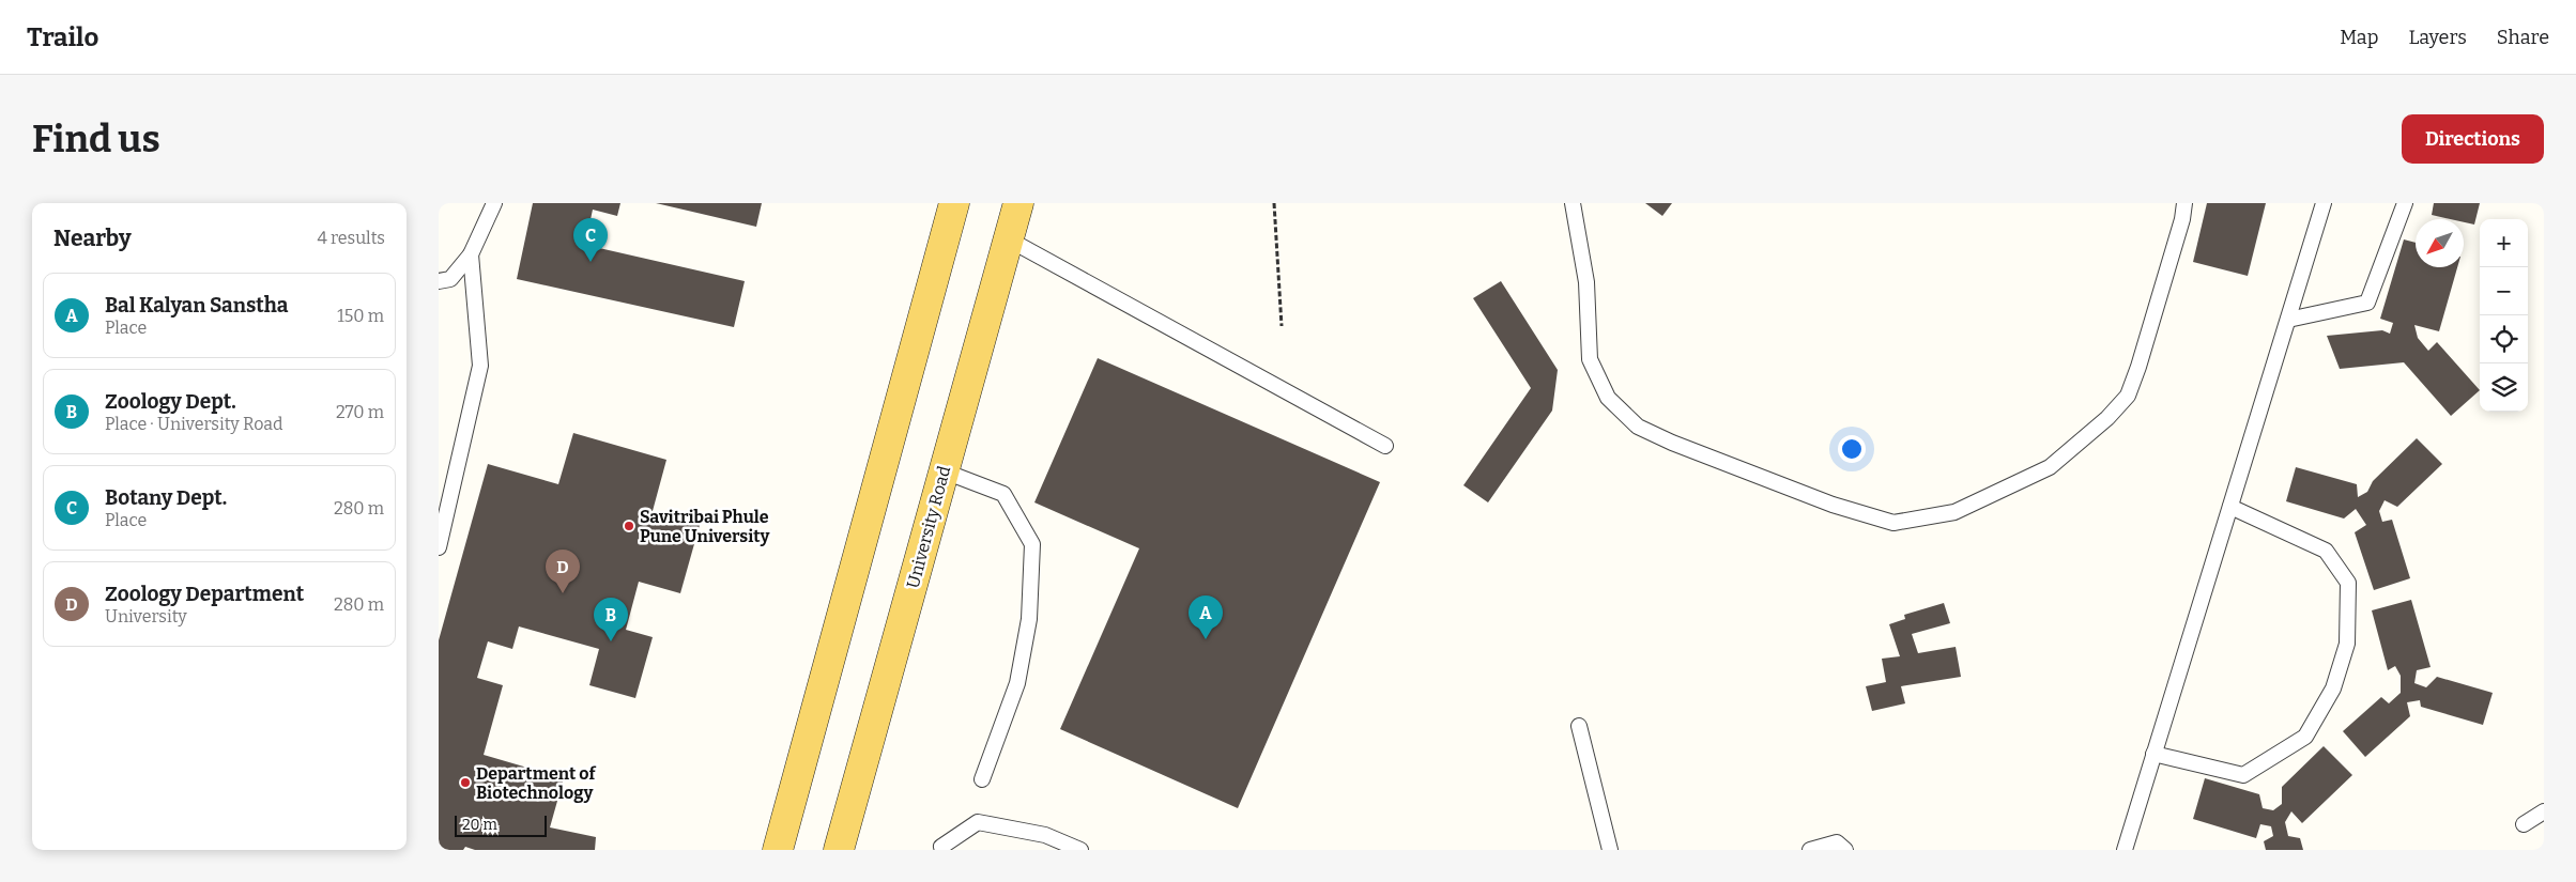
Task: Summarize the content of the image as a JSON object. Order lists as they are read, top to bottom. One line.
{"streets":{"main road":["University Road"]},"places":["Savitribai Phule Pune University","Department of Biotechnology"],"scale_bar":"20 m","north":"bottom left","page":{"header":"Trailo","nav":["Map","Layers","Share"],"buttons":"Directions","title":"Find us","heading":["Nearby","4 results"],"pins":["C","D","A","B"],"map_buttons":["+","−"],"list":[{"mark":"A","name":"Bal Kalyan Sanstha","note":"Place","value":"150 m"},{"mark":"B","name":"Zoology Dept.","note":"Place · University Road","value":"270 m"},{"mark":"C","name":"Botany Dept.","note":"Place","value":"280 m"},{"mark":"D","name":"Zoology Department","note":"University","value":"280 m"}],"scale":"20 m"}}
